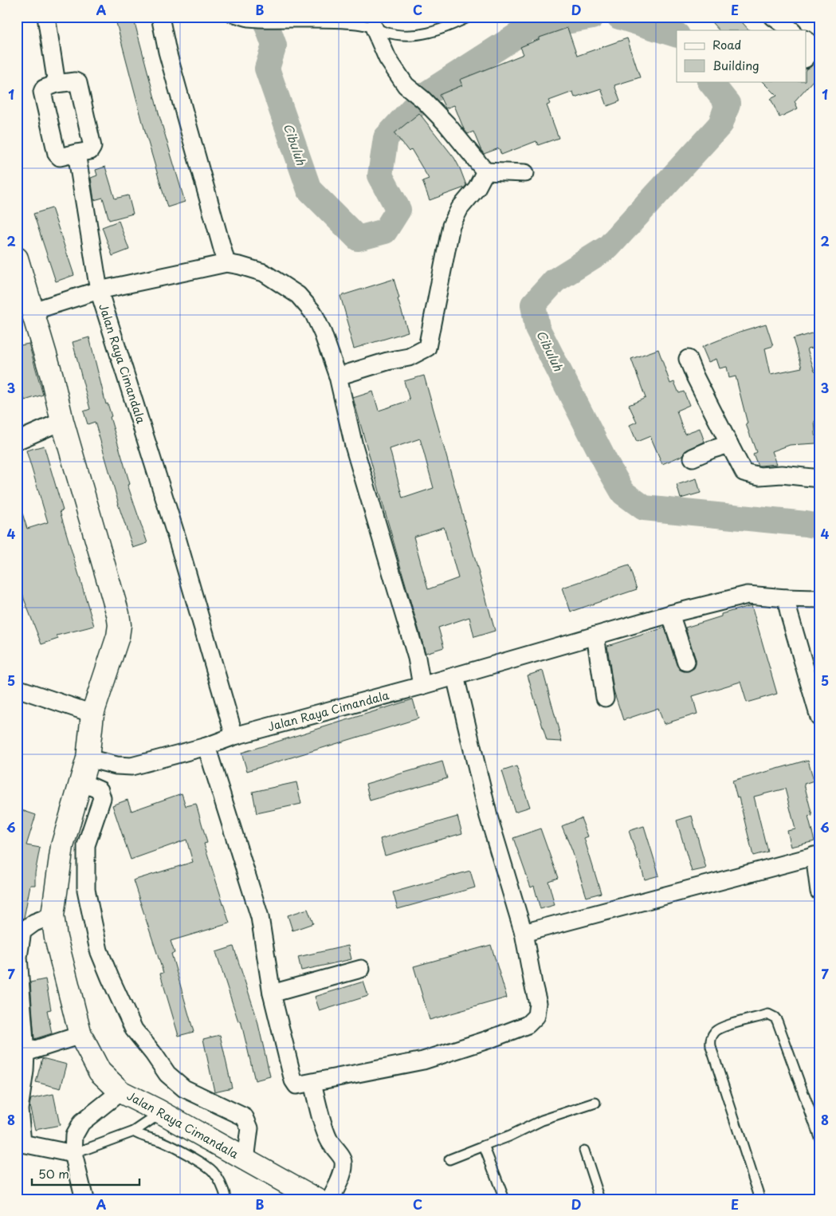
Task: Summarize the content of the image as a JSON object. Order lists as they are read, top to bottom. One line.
{"streets":{"street":["Jalan Raya Cimandala"]},"water":["Cibuluh"],"legend":["Road","Building"],"scale_bar":"50 m","grid":{"columns":["A","B","C","D","E"],"rows":["1","2","3","4","5","6","7","8"]}}
